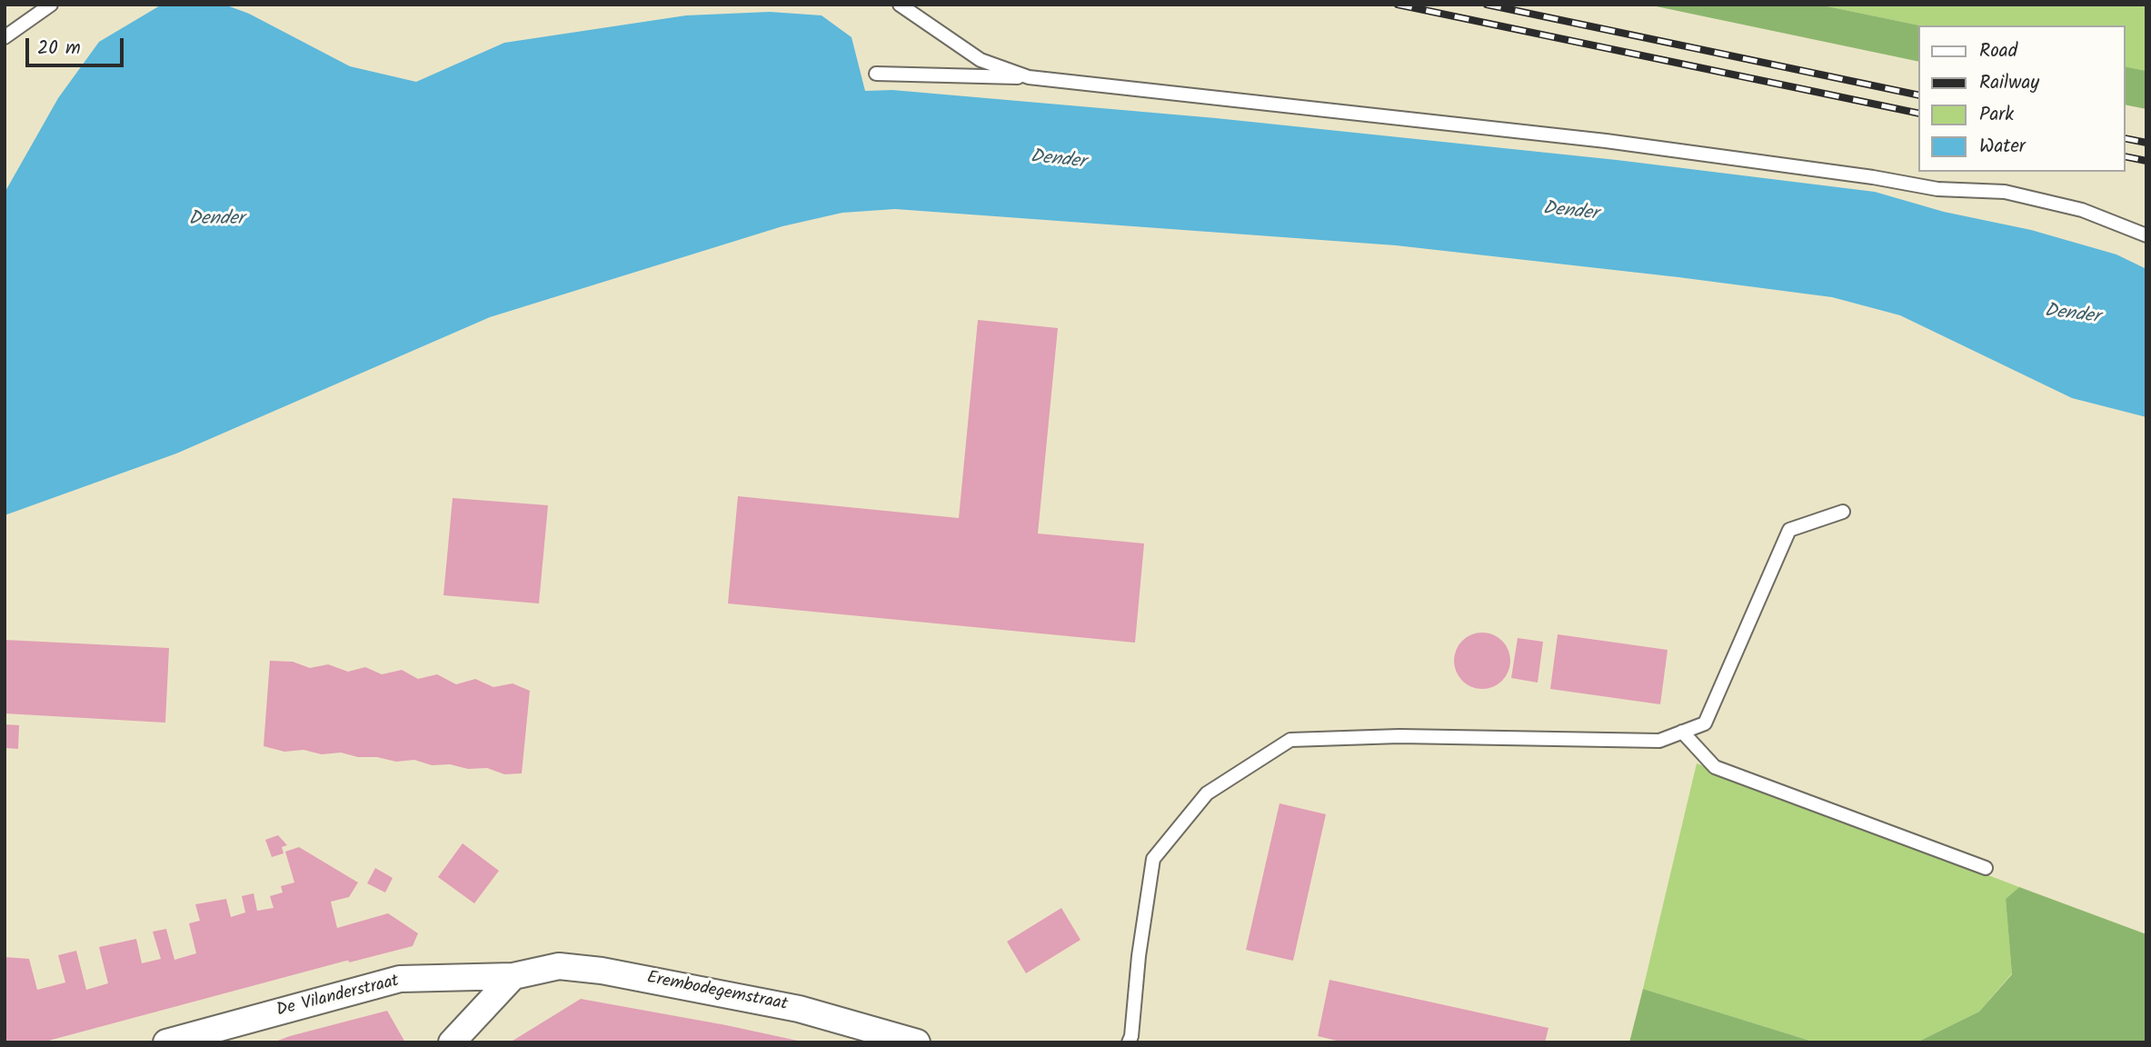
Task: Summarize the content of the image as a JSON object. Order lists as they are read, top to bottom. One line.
{"streets":{"street":["Erembodegemstraat","De Vilanderstraat"]},"crossings":[["Erembodegemstraat","De Vilanderstraat"]],"water":["Dender"],"legend":["Road","Railway","Park","Water"],"scale_bar":"20 m"}
